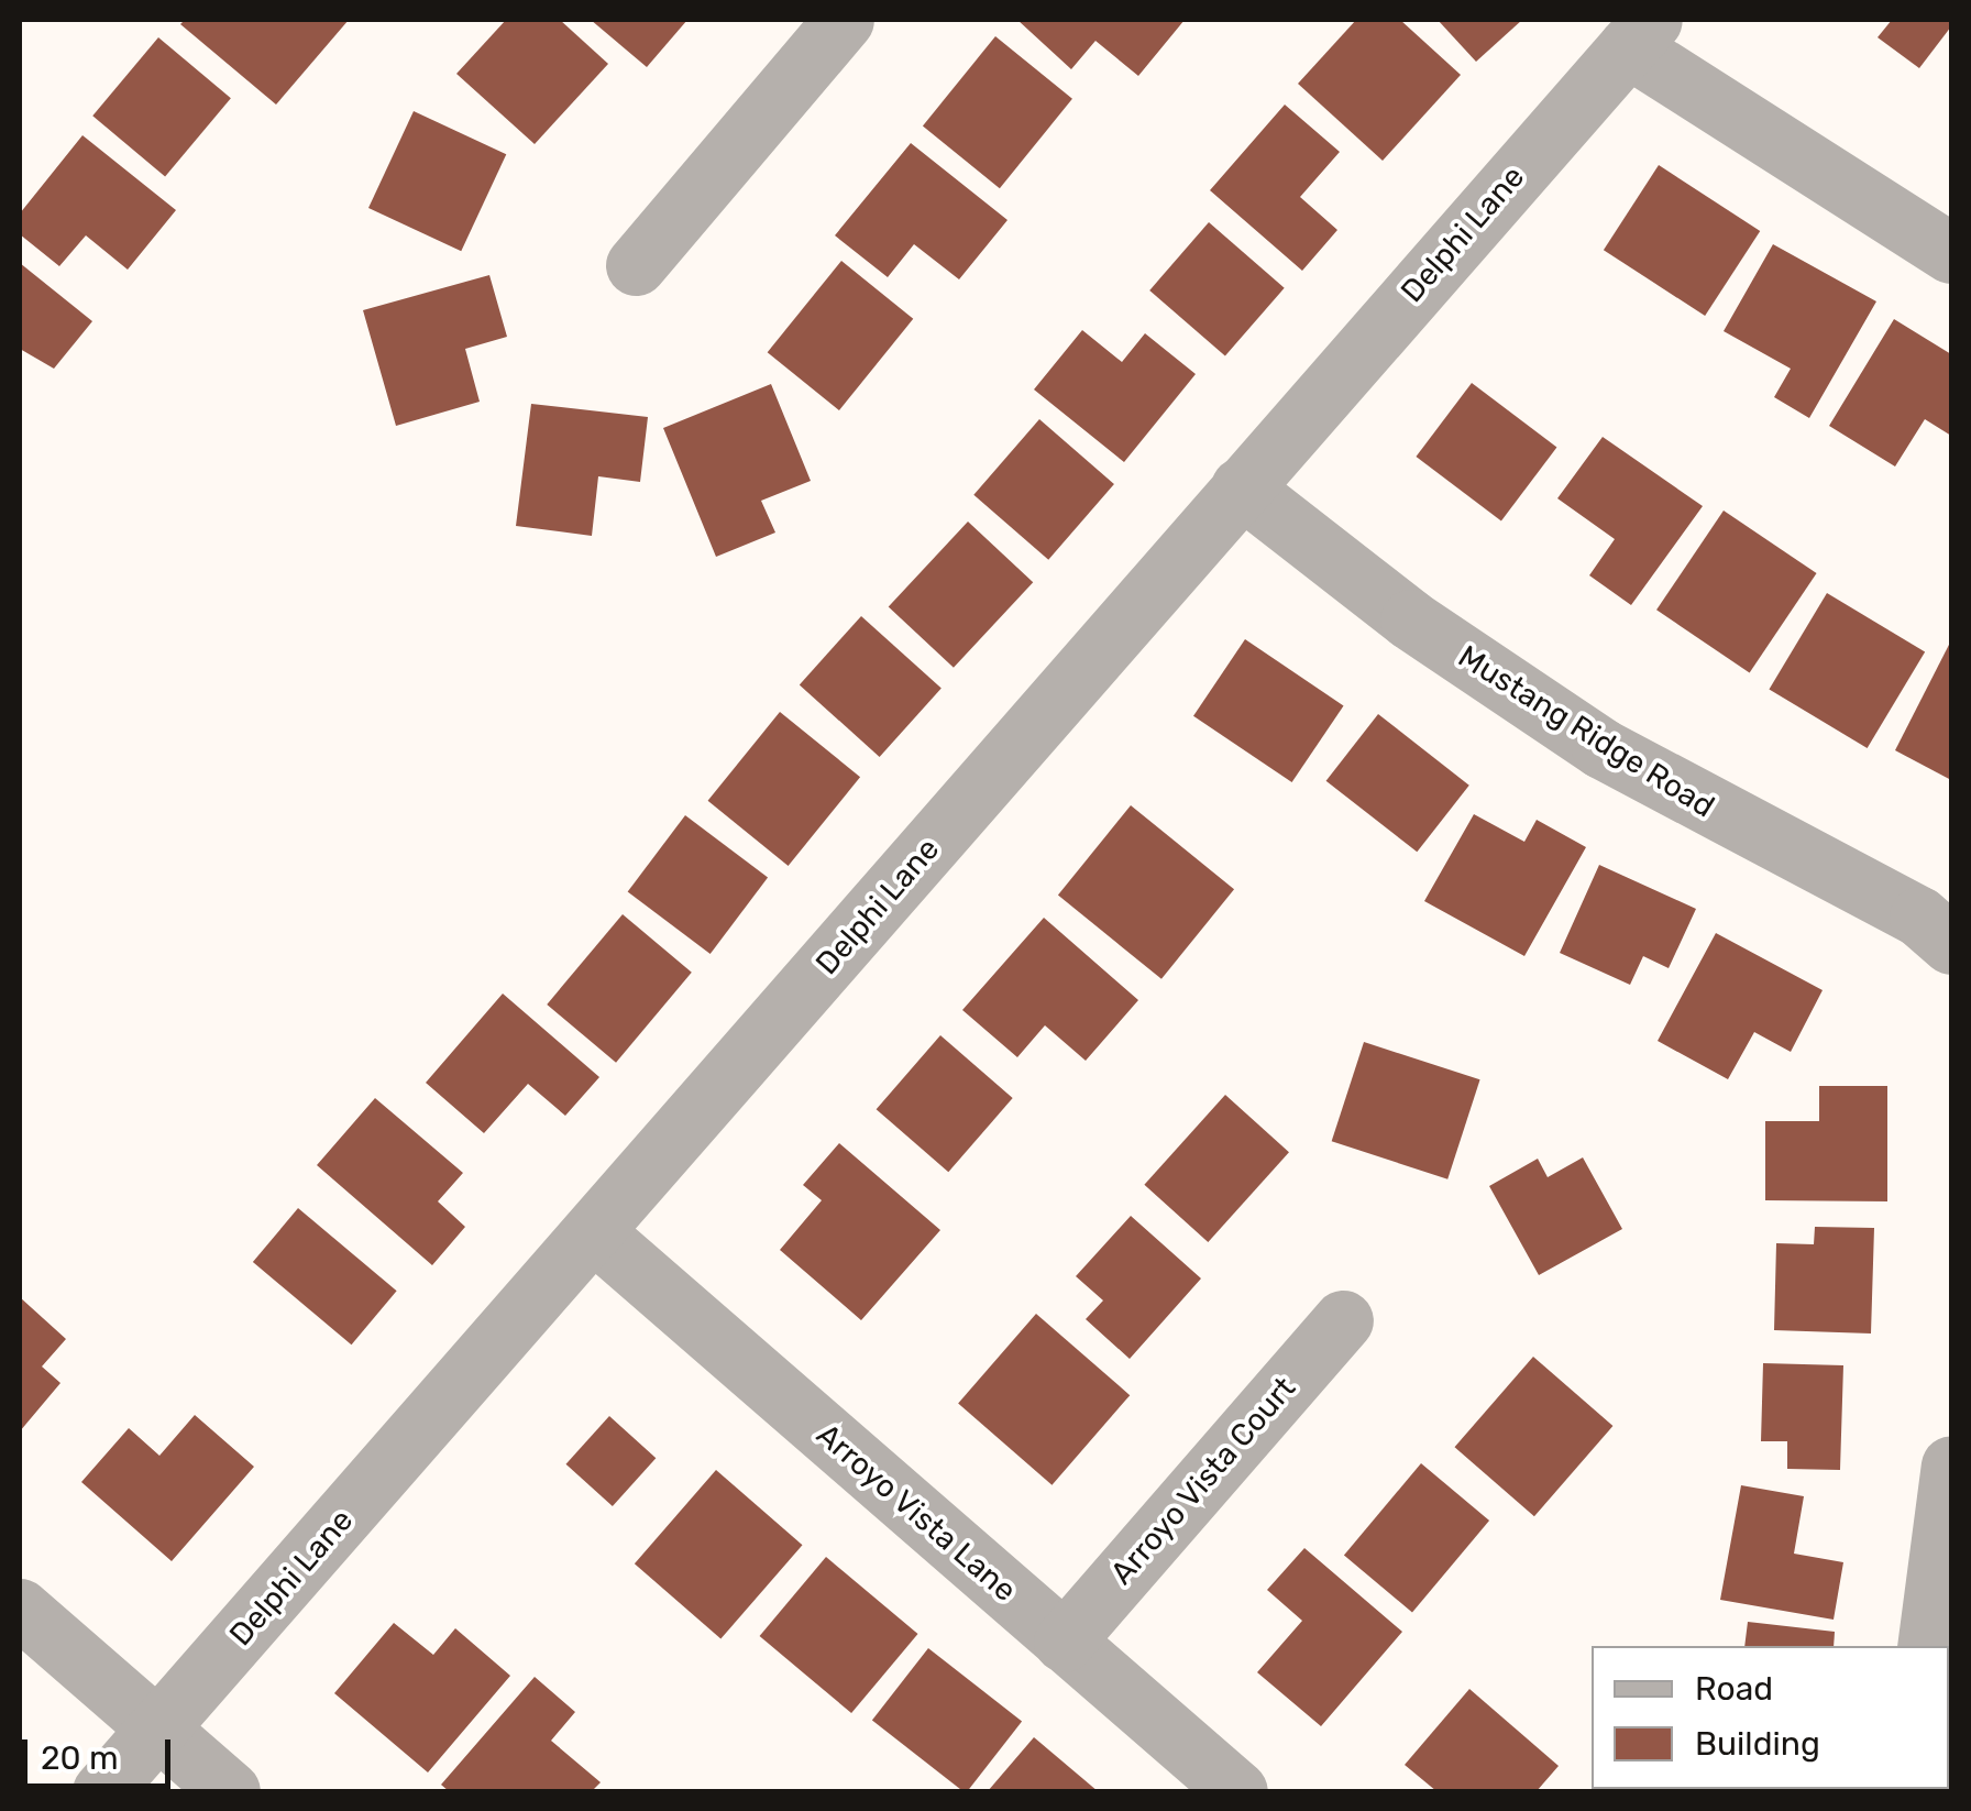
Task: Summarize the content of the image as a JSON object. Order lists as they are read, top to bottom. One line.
{"streets":{"street":["Delphi Lane","Mustang Ridge Road","Arroyo Vista Court","Arroyo Vista Lane"]},"crossings":[["Delphi Lane","Mustang Ridge Road"],["Delphi Lane","Arroyo Vista Lane"],["Arroyo Vista Court","Arroyo Vista Lane"]],"legend":["Road","Building"],"scale_bar":"20 m"}
